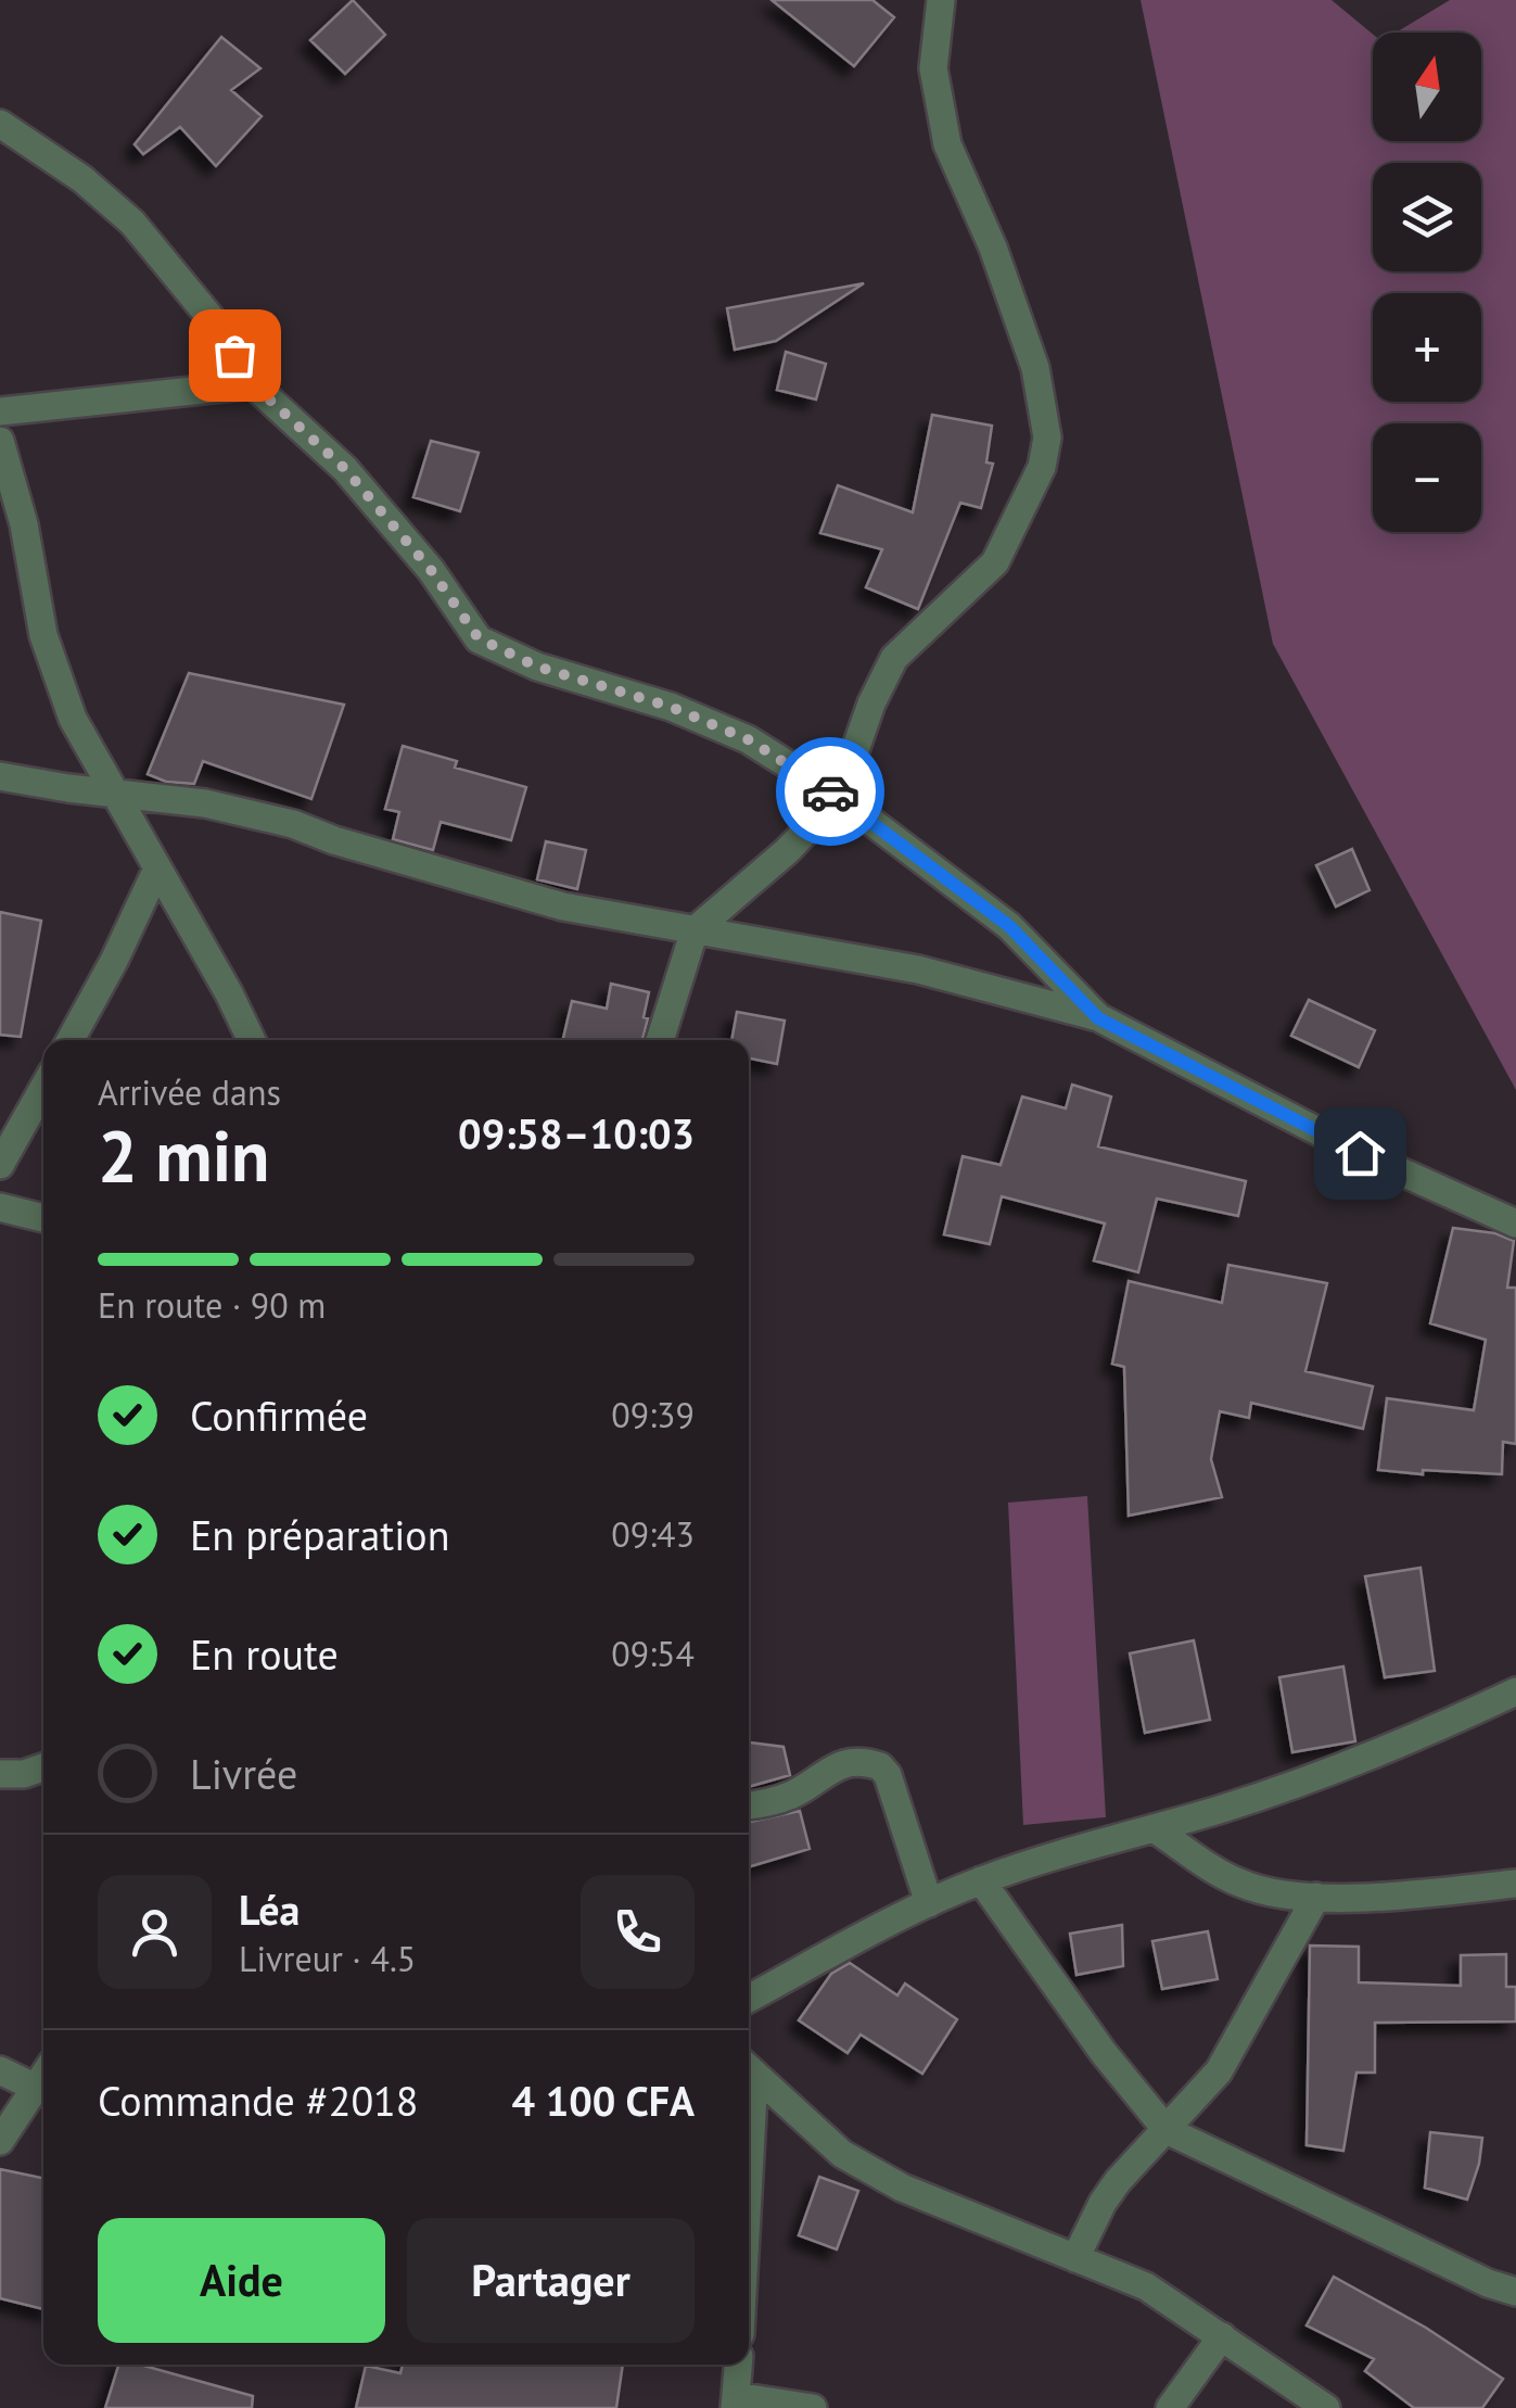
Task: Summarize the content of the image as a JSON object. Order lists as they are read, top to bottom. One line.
{"north":"top","page":{"map_buttons":["+","−"],"heading":["2 min","Arrivée dans","09:58–10:03"],"panel":["Léa","Livreur · 4.5","Commande #2018","4 100 CFA"],"bar":"En route · 90 m","list":[["Confirmée","09:39"],["En préparation","09:43"],["En route","09:54"],"Livrée"],"buttons":["Aide","Partager"]}}
